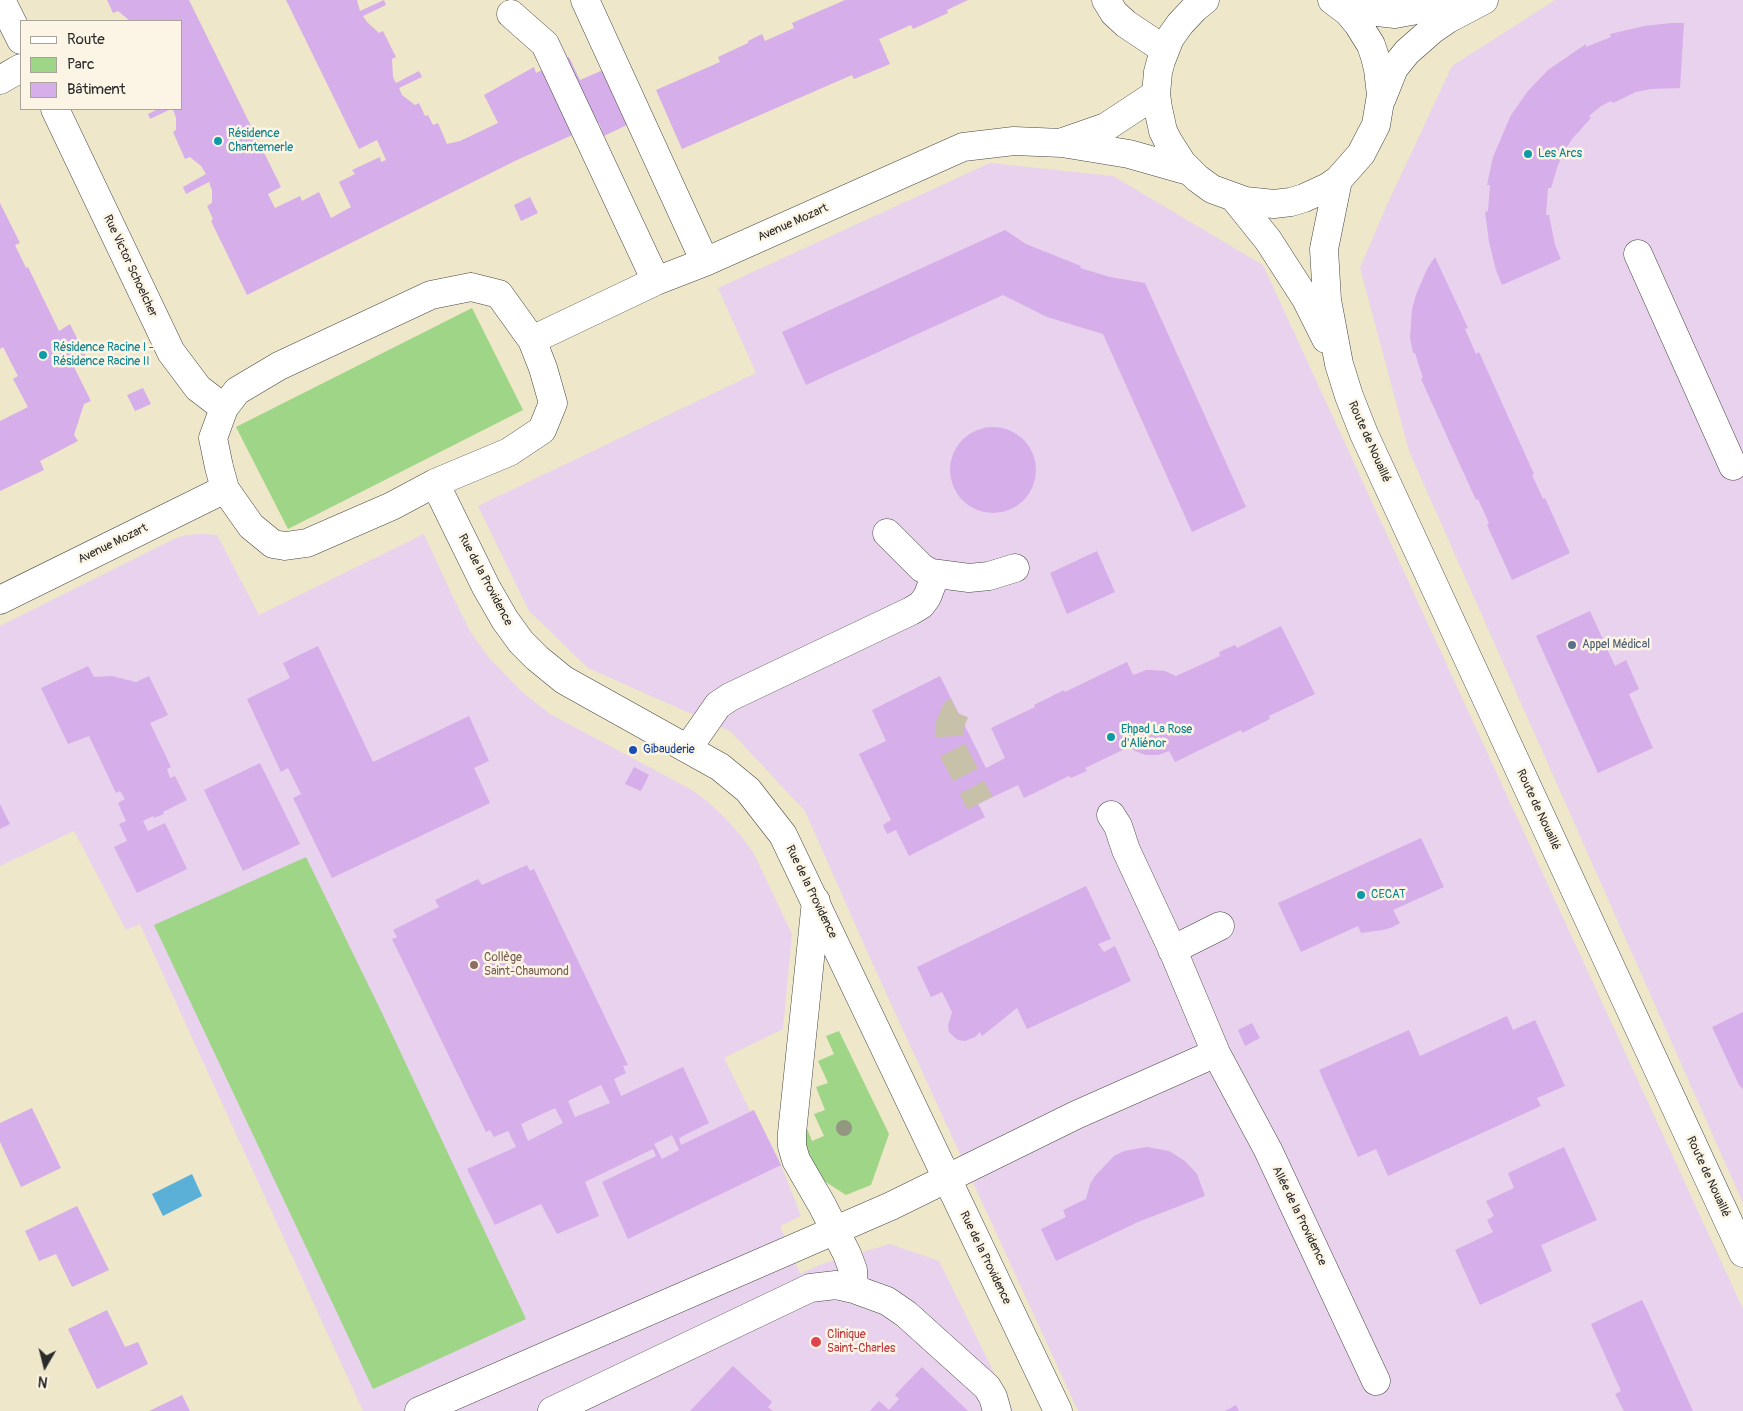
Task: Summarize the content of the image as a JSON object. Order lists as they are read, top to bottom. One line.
{"streets":{"street":["Avenue Mozart","Rue Victor Schoelcher","Route de Nouaillé","Rue de la Providence","Allée de la Providence"]},"places":["Résidence Chantemerle","Les Arcs","Résidence Racine I - Résidence Racine II","Appel Médical","Ehpad La Rose d'Aliénor","Gibauderie","CECAT","Collège Saint-Chaumond","Clinique Saint-Charles"],"legend":["Route","Parc","Bâtiment"],"north":"bottom"}
